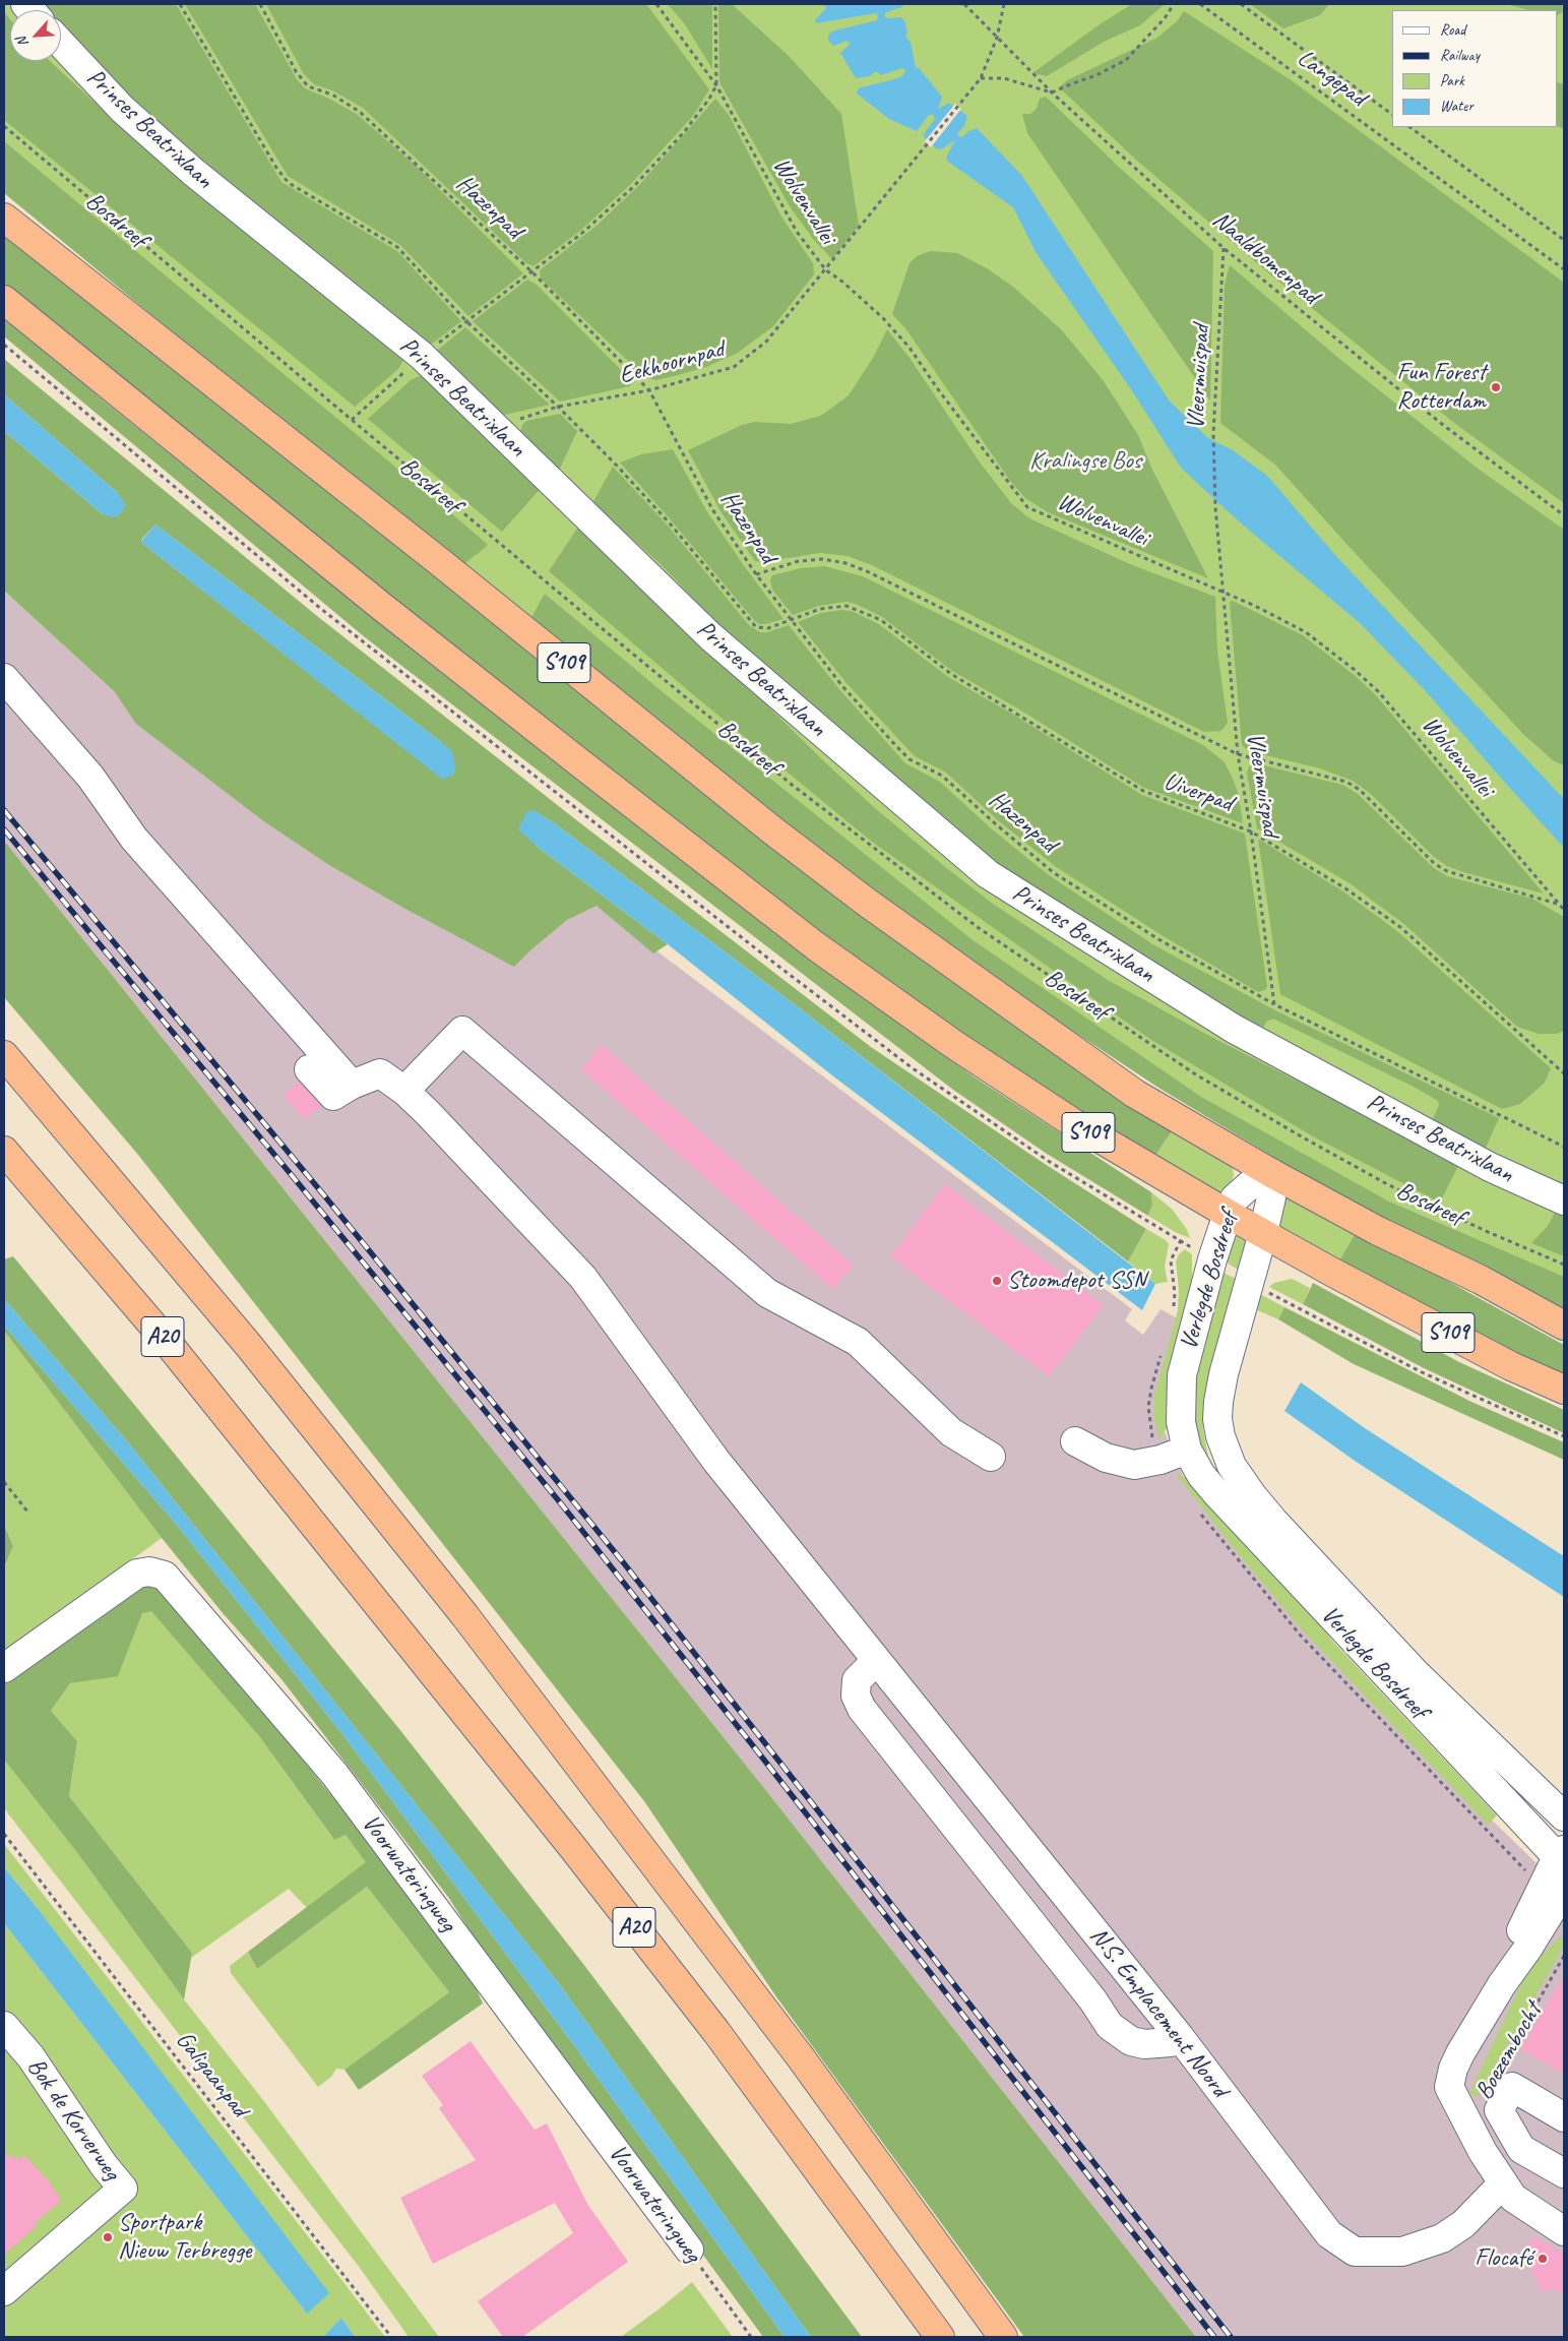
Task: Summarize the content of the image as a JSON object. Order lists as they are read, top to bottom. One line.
{"streets":{"highway":["Bosdreef","S109","A20"],"street":["Prinses Beatrixlaan","Verlegde Bosdreef","Voorwateringweg","N.S. Emplacement Noord","Boezembocht","Bok de Korverweg"],"path":["Langepad","Wolvenvallei","Hazenpad","Naaldbomenpad","Eekhoornpad","Vleermuispad","Uiverpad","Galigaanpad"]},"crossings":[["Prinses Beatrixlaan","Eekhoornpad"],["Wolvenvallei","Eekhoornpad"],["Wolvenvallei","Vleermuispad"],["Wolvenvallei","Uiverpad"],["Hazenpad","Eekhoornpad"],["Hazenpad","Vleermuispad"],["Hazenpad","Uiverpad"],["Bosdreef","Verlegde Bosdreef"],["Naaldbomenpad","Vleermuispad"],["Eekhoornpad","Uiverpad"],["Vleermuispad","Uiverpad"],["S109","Verlegde Bosdreef"],["Verlegde Bosdreef","Boezembocht"],["N.S. Emplacement Noord","Boezembocht"]],"parks":["Kralingse Bos"],"places":["Fun Forest Rotterdam","Stoomdepot SSN","Sportpark Nieuw Terbregge","Flocafé"],"legend":["Road","Railway","Park","Water"],"north":"bottom left"}
